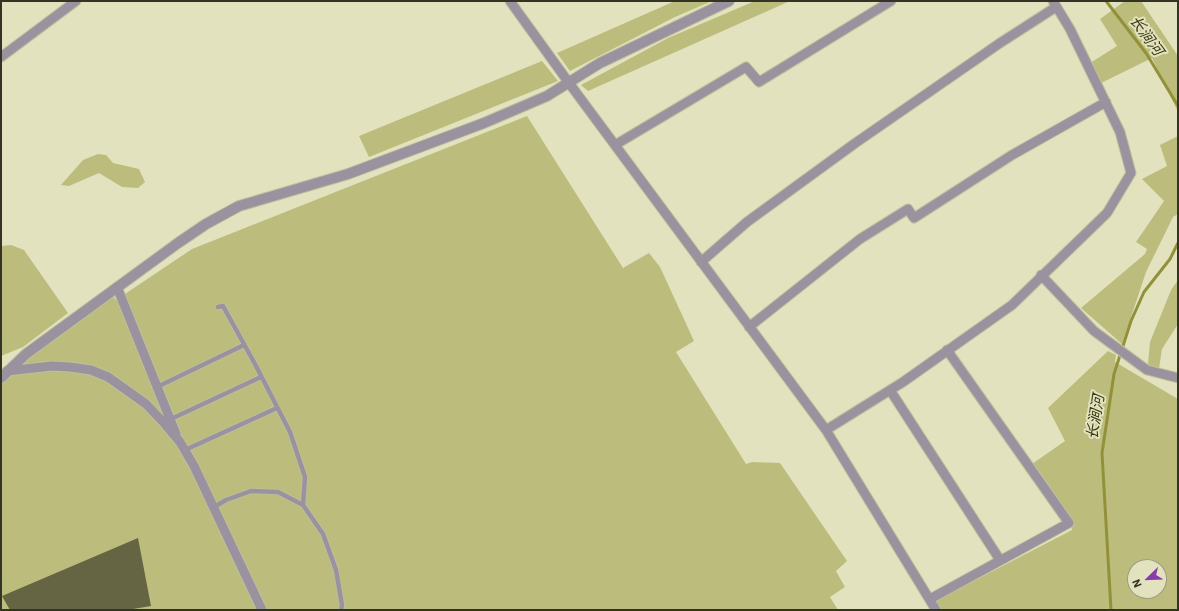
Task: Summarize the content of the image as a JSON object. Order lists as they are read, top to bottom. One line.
{"water":["长涧河"],"north":"bottom left"}
